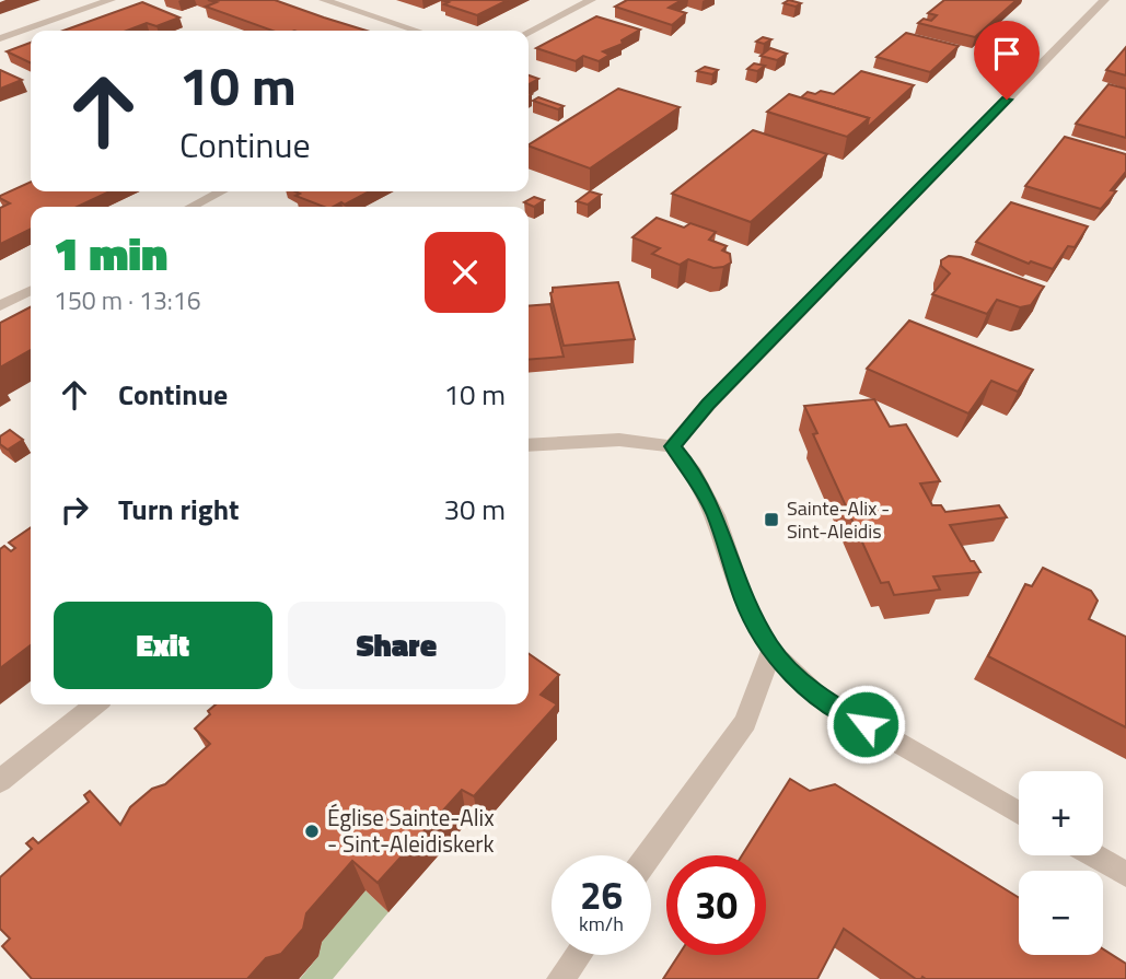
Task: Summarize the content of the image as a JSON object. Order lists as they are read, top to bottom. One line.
{"places":{"transit":["Sainte-Alix - Sint-Aleidis"],"other":["Église Sainte-Alix - Sint-Aleidiskerk"]},"page":{"turn":["10 m","Continue"],"heading":["1 min","150 m · 13:16"],"list":[{"name":"Continue","value":"10 m"},{"name":"Turn right","value":"30 m"}],"buttons":["Exit","Share"],"map_buttons":["+","−"],"speed":"26 km/h","limit":"30"}}
